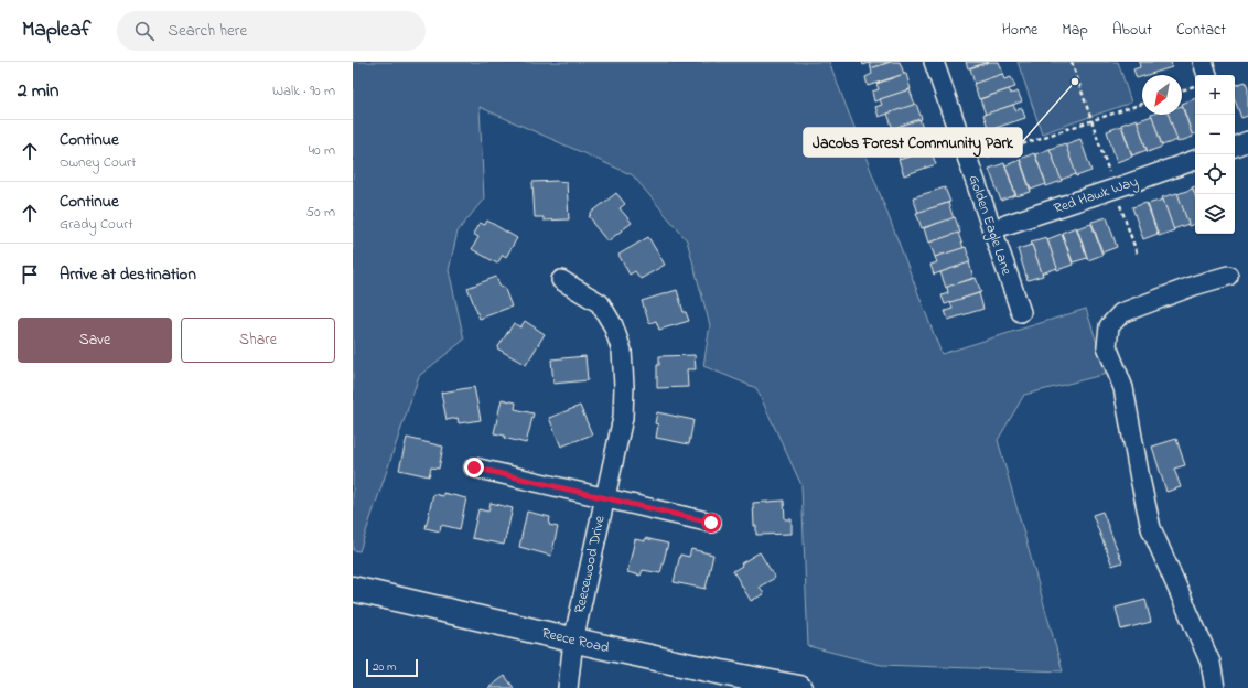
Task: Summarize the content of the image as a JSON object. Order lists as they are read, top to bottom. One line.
{"streets":{"main road":["Reece Road"],"street":["Red Hawk Way","Golden Eagle Lane","Reecewood Drive"]},"crossings":[["Red Hawk Way","Golden Eagle Lane"],["Reecewood Drive","Reece Road"]],"places":["Jacobs Forest Community Park"],"scale_bar":"20 m","north":"bottom left","page":{"header":"Mapleaf","search":"Search here","nav":["Home","Map","About","Contact"],"heading":["2 min","Walk · 90 m"],"map_buttons":["+","−"],"list":[["Continue","Owney Court","40 m"],["Continue","Grady Court","50 m"],"Arrive at destination"],"buttons":["Save","Share"],"scale":"20 m"}}
